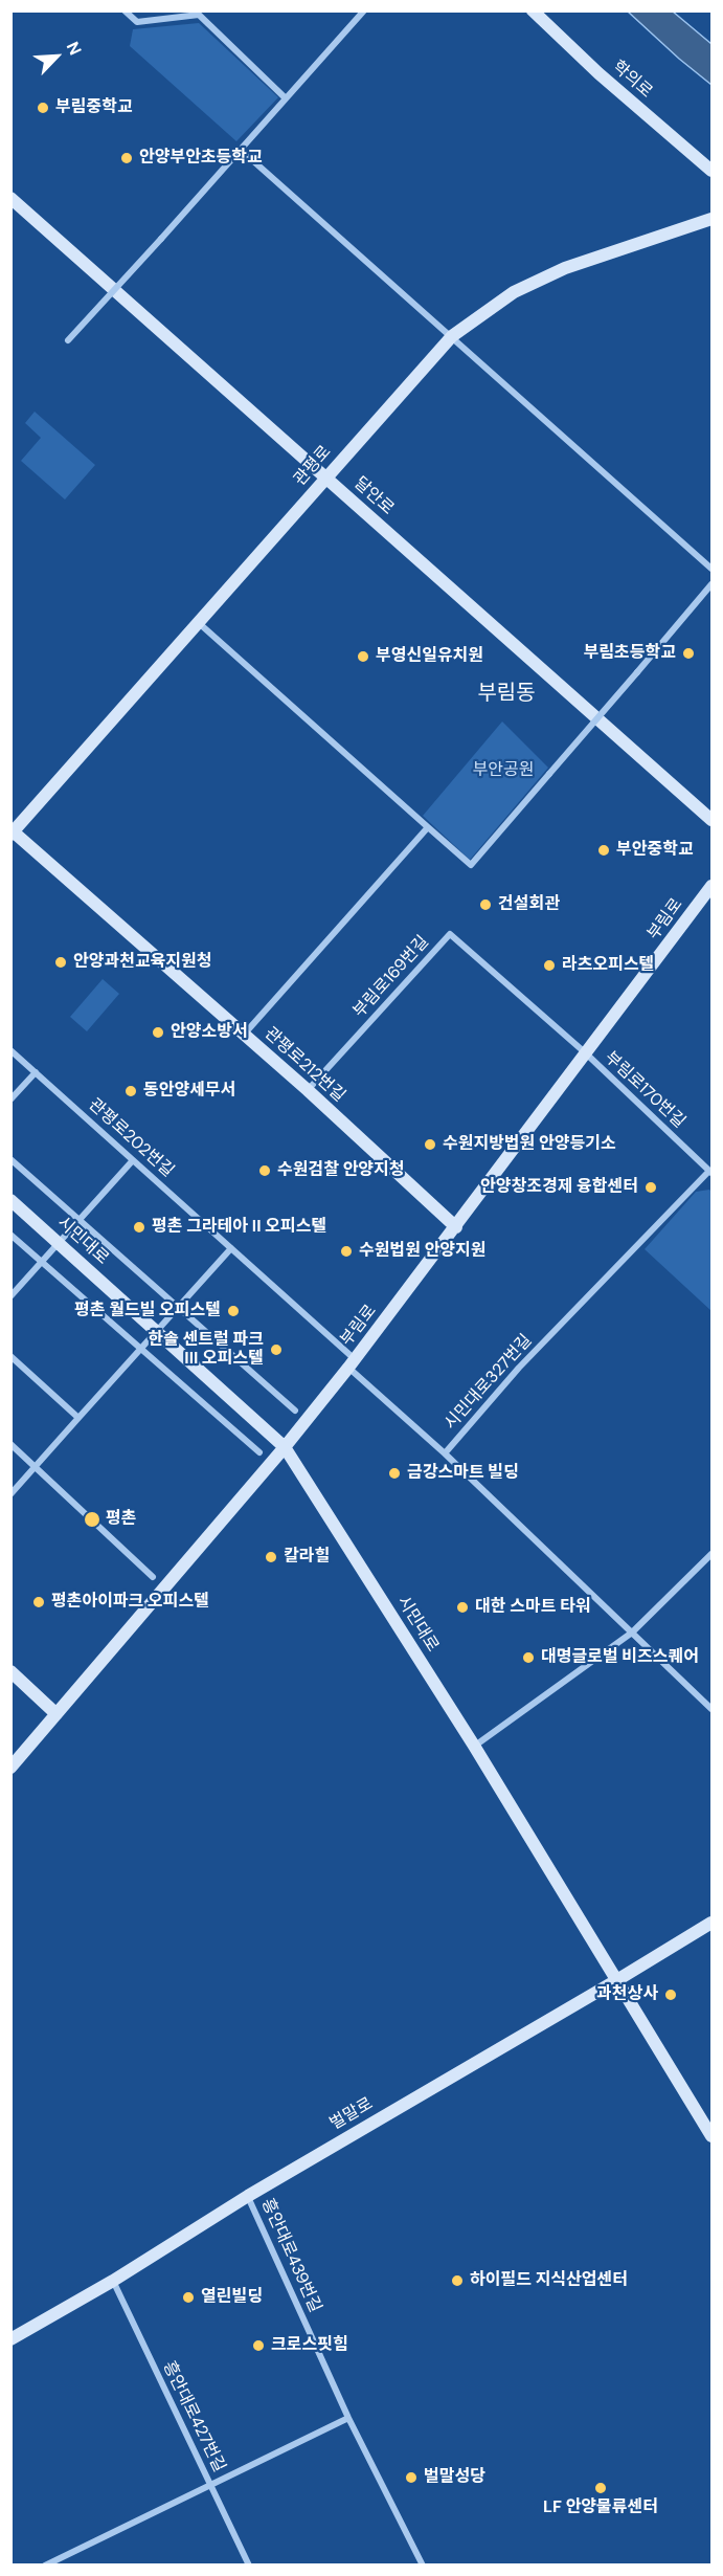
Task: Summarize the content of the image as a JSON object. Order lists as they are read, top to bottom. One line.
{"streets":{"street":["학의로","관평로","달안로","부림로","부림로169번길","관평로212번길","부림로170번길","관평로202번길","시민대로","시민대로327번길","벌말로","흥안대로439번길","흥안대로427번길"]},"crossings":[["관평로","달안로"],["관평로","관평로212번길"],["부림로","부림로169번길"],["부림로","관평로212번길"],["부림로","부림로170번길"],["부림로","관평로202번길"],["부림로","시민대로"],["부림로169번길","관평로212번길"],["부림로169번길","부림로170번길"],["부림로170번길","시민대로327번길"],["관평로202번길","시민대로327번길"],["시민대로","벌말로"],["벌말로","흥안대로439번길"],["벌말로","흥안대로427번길"]],"districts":["부림동"],"parks":["부안공원"],"places":["부림중학교","안양부안초등학교","부림초등학교","부영신일유치원","부안중학교","건설회관","안양과천교육지원청","라츠오피스텔","안양소방서","동안양세무서","수원지방법원 안양등기소","수원검찰 안양지청","안양창조경제 융합센터","평촌 그라테아 II 오피스텔","수원법원 안양지원","평촌 월드빌 오피스텔","한솔 센트럴 파크 III 오피스텔","금강스마트 빌딩","평촌","칼라힐","평촌아이파크 오피스텔","대한 스마트 타워","대명글로벌 비즈스퀘어","과천상사","하이필드 지식산업센터","열린빌딩","크로스핏힘","벌말성당","LF 안양물류센터"],"north":"top right"}
